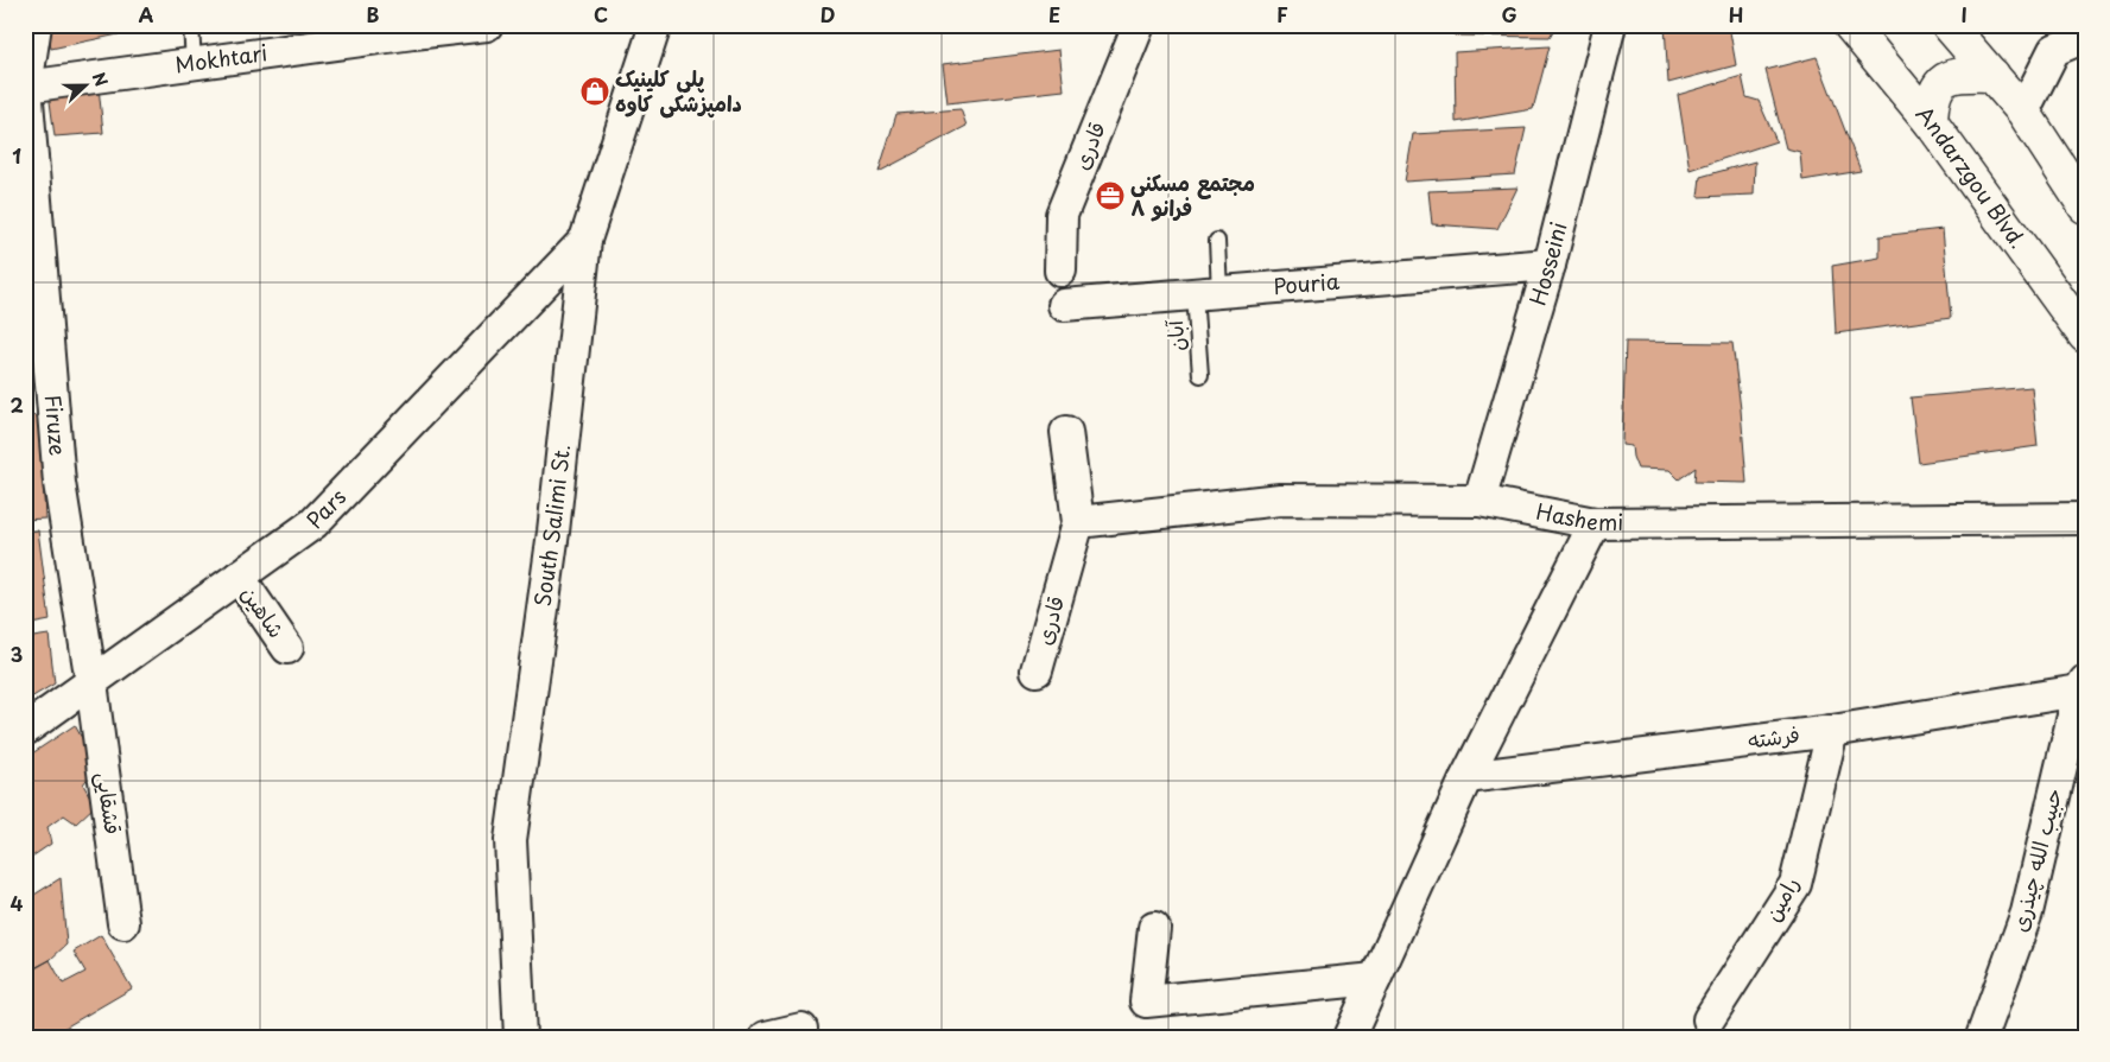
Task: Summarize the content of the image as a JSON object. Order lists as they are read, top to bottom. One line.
{"streets":{"main road":["Andarzgou Blvd."],"street":["Mokhtari","قادری","Hosseini","Pouria","Firuze","Pars","Hashemi","South Salimi St.","شاهین","فرشته","قشقایی","حبیب الله چیذری","رامین"],"lane":["آبان"]},"crossings":[["Mokhtari","Firuze"],["قادری","Hashemi"],["Hosseini","Pouria"],["Hosseini","Hashemi"],["Pouria","آبان"],["Firuze","Pars"],["Firuze","قشقایی"],["Pars","South Salimi St."],["Pars","شاهین"],["Pars","قشقایی"],["فرشته","حبیب الله چیذری"],["فرشته","رامین"]],"places":{"shop":["پلی کلینیک دامپزشکی کاوه"],"office":["مجتمع مسکنی فرانو ۸"]},"north":"right","grid":{"columns":["A","B","C","D","E","F","G","H","I"],"rows":["1","2","3","4"]}}
